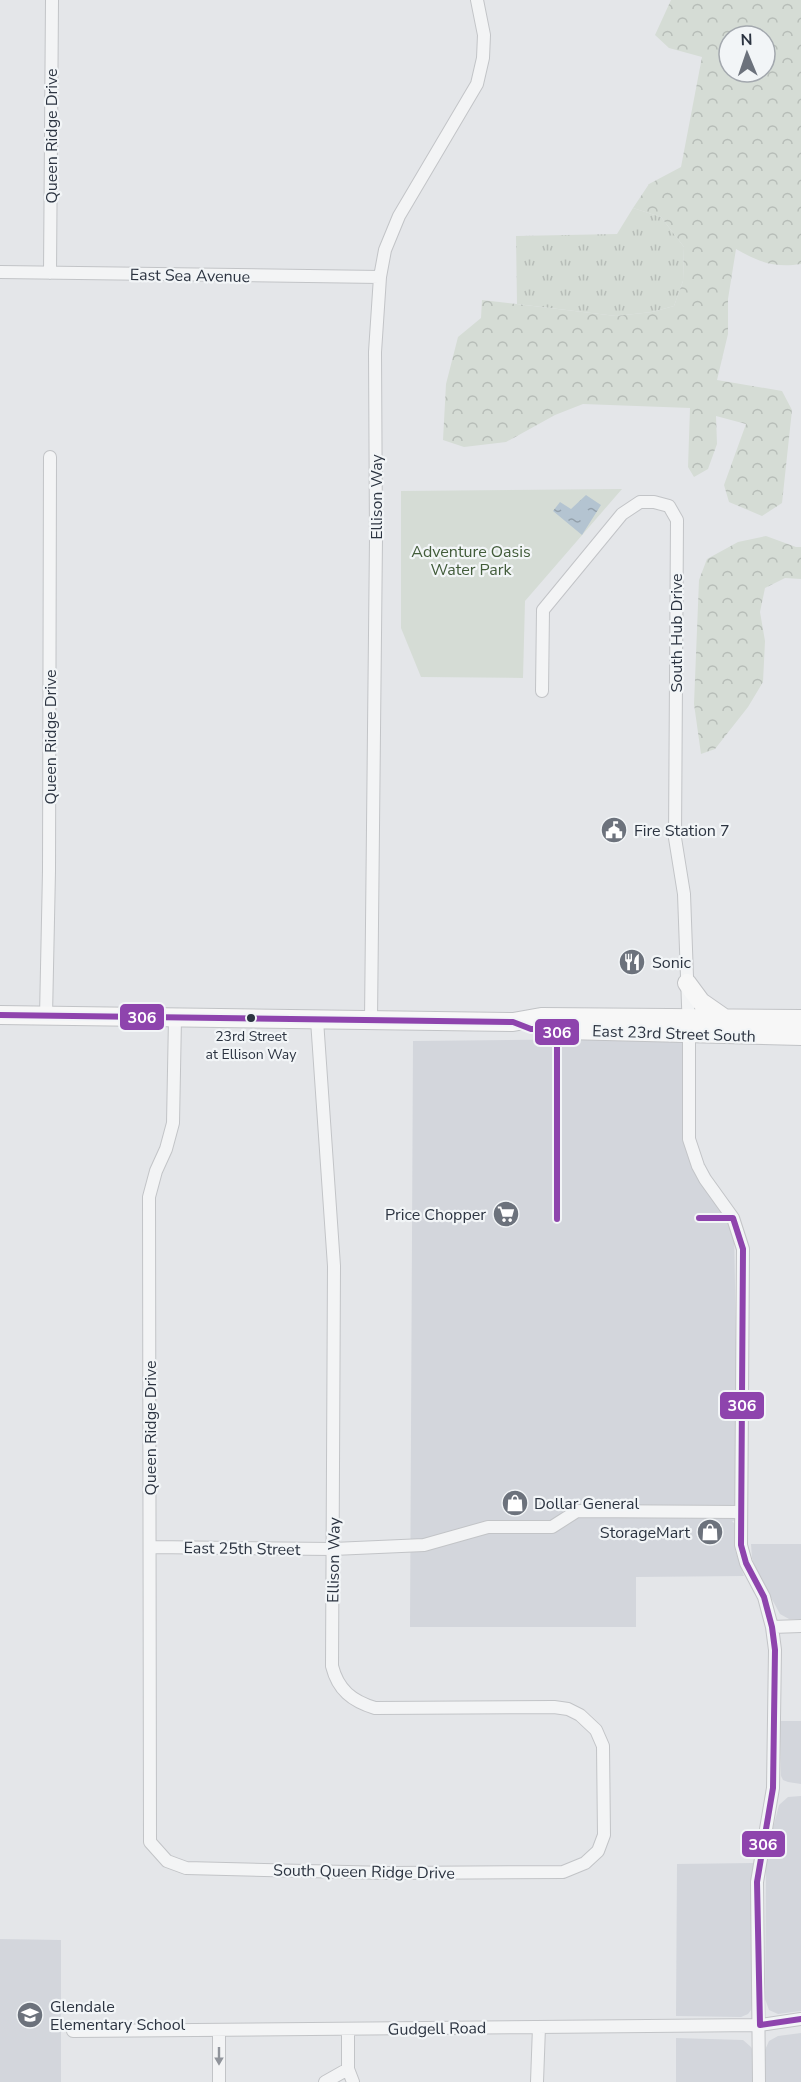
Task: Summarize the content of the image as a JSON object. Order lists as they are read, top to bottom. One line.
{"streets":{"main road":["East 23rd Street South"],"street":["Queen Ridge Drive","East Sea Avenue","Ellison Way","South Hub Drive","East 25th Street","South Queen Ridge Drive","Gudgell Road"]},"crossings":[["Queen Ridge Drive","East Sea Avenue"],["Queen Ridge Drive","East 23rd Street South"],["Queen Ridge Drive","East 25th Street"],["Queen Ridge Drive","South Queen Ridge Drive"],["East Sea Avenue","Ellison Way"],["Ellison Way","East 23rd Street South"],["Ellison Way","East 25th Street"],["Ellison Way","South Queen Ridge Drive"],["South Hub Drive","East 23rd Street South"],["South Hub Drive","East 25th Street"],["South Hub Drive","Gudgell Road"]],"parks":["Adventure Oasis Water Park"],"places":{"public building":["Fire Station 7"],"restaurant":["Sonic"],"other":["23rd Street at Ellison Way"],"supermarket":["Price Chopper"],"shop":["Dollar General","StorageMart"],"school or university":["Glendale Elementary School"]},"lines":["transit line 306"],"north":"top"}
